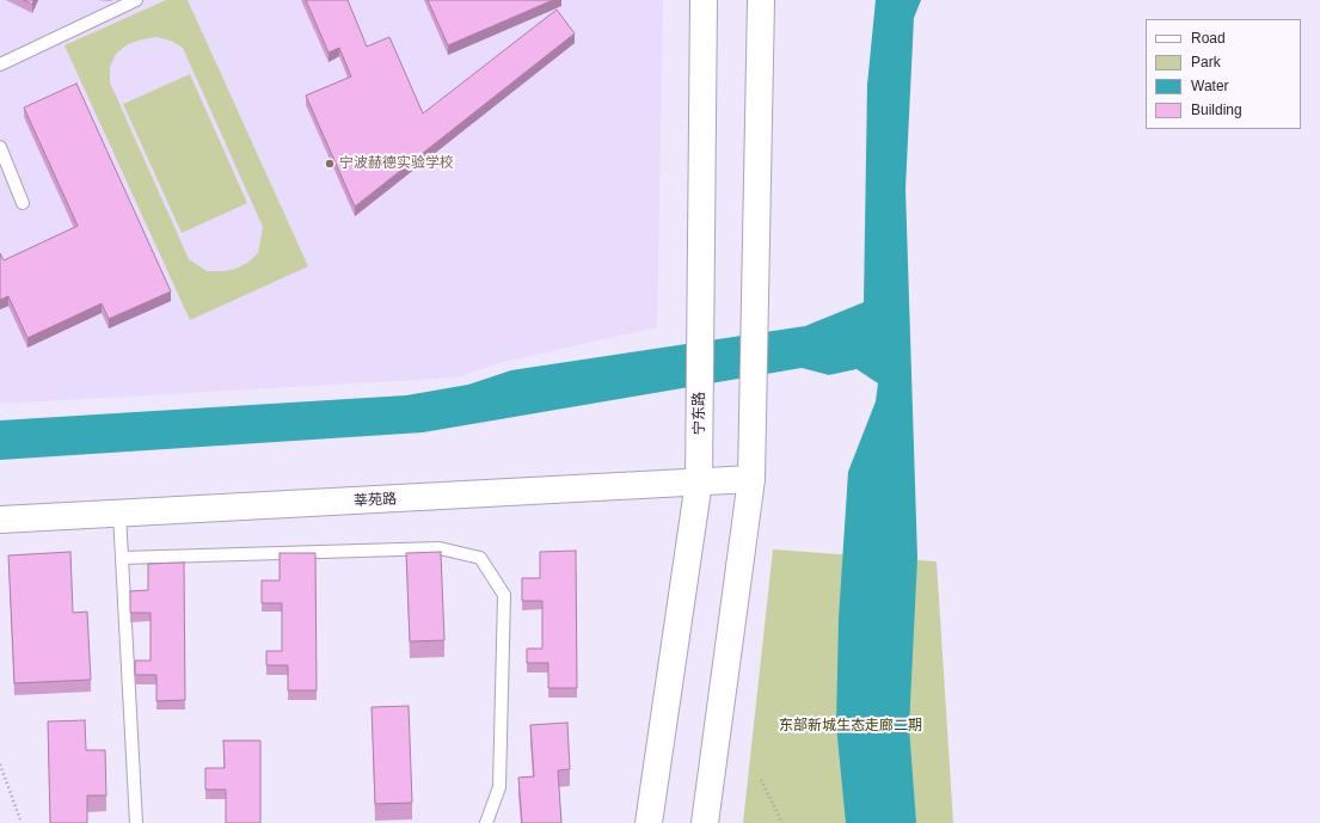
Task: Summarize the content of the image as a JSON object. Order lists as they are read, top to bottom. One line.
{"streets":{"main road":["宁东路","莘苑路"]},"crossings":[["宁东路","莘苑路"]],"parks":["东部新城生态走廊二期"],"places":["宁波赫德实验学校"],"legend":["Road","Park","Water","Building"]}
